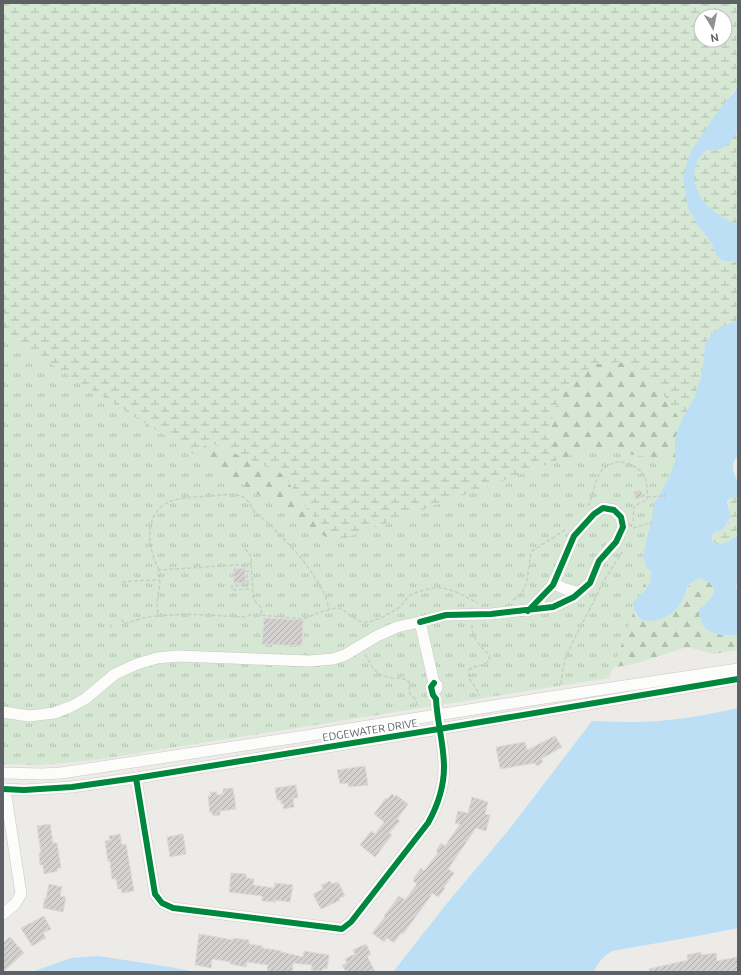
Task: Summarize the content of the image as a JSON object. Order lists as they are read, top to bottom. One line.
{"streets":{"street":["EDGEWATER DRIVE"]},"north":"bottom"}
